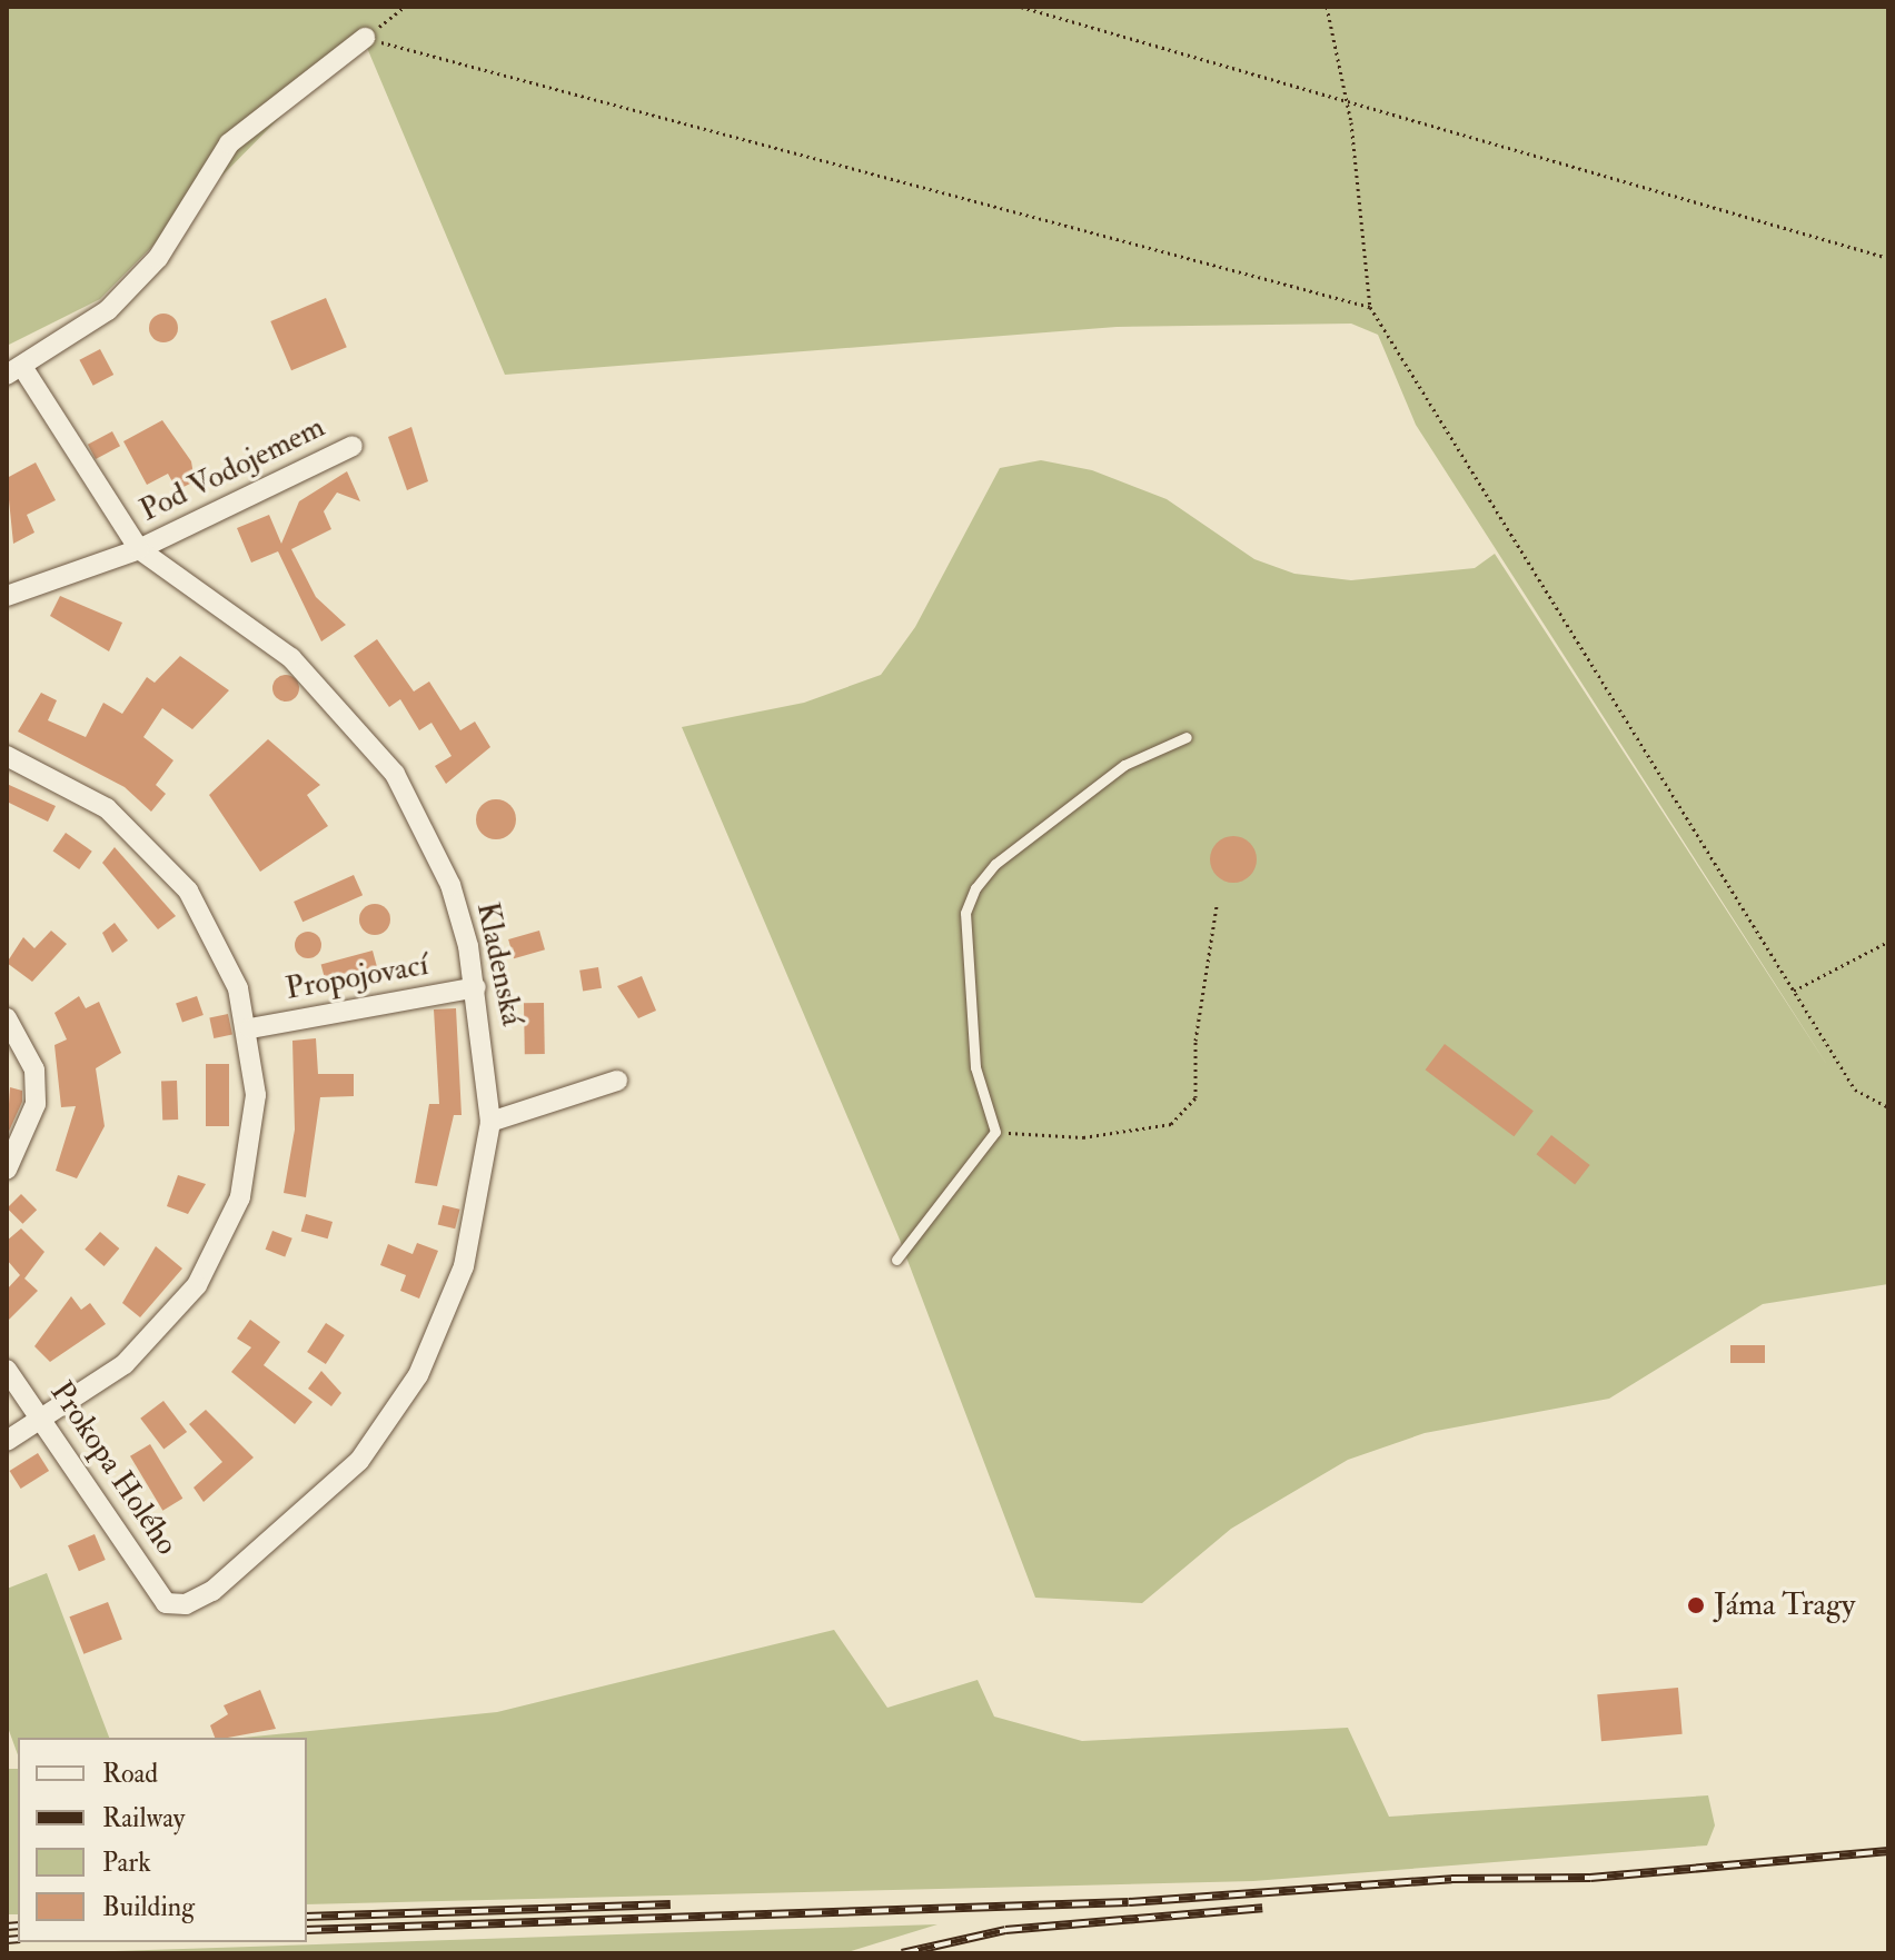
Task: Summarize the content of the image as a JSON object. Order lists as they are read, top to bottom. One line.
{"streets":{"street":["Pod Vodojemem","Kladenská","Propojovací","Prokopa Holého"]},"crossings":[["Pod Vodojemem","Kladenská"],["Kladenská","Propojovací"],["Kladenská","Prokopa Holého"]],"places":["Jáma Tragy"],"legend":["Road","Railway","Park","Building"]}
